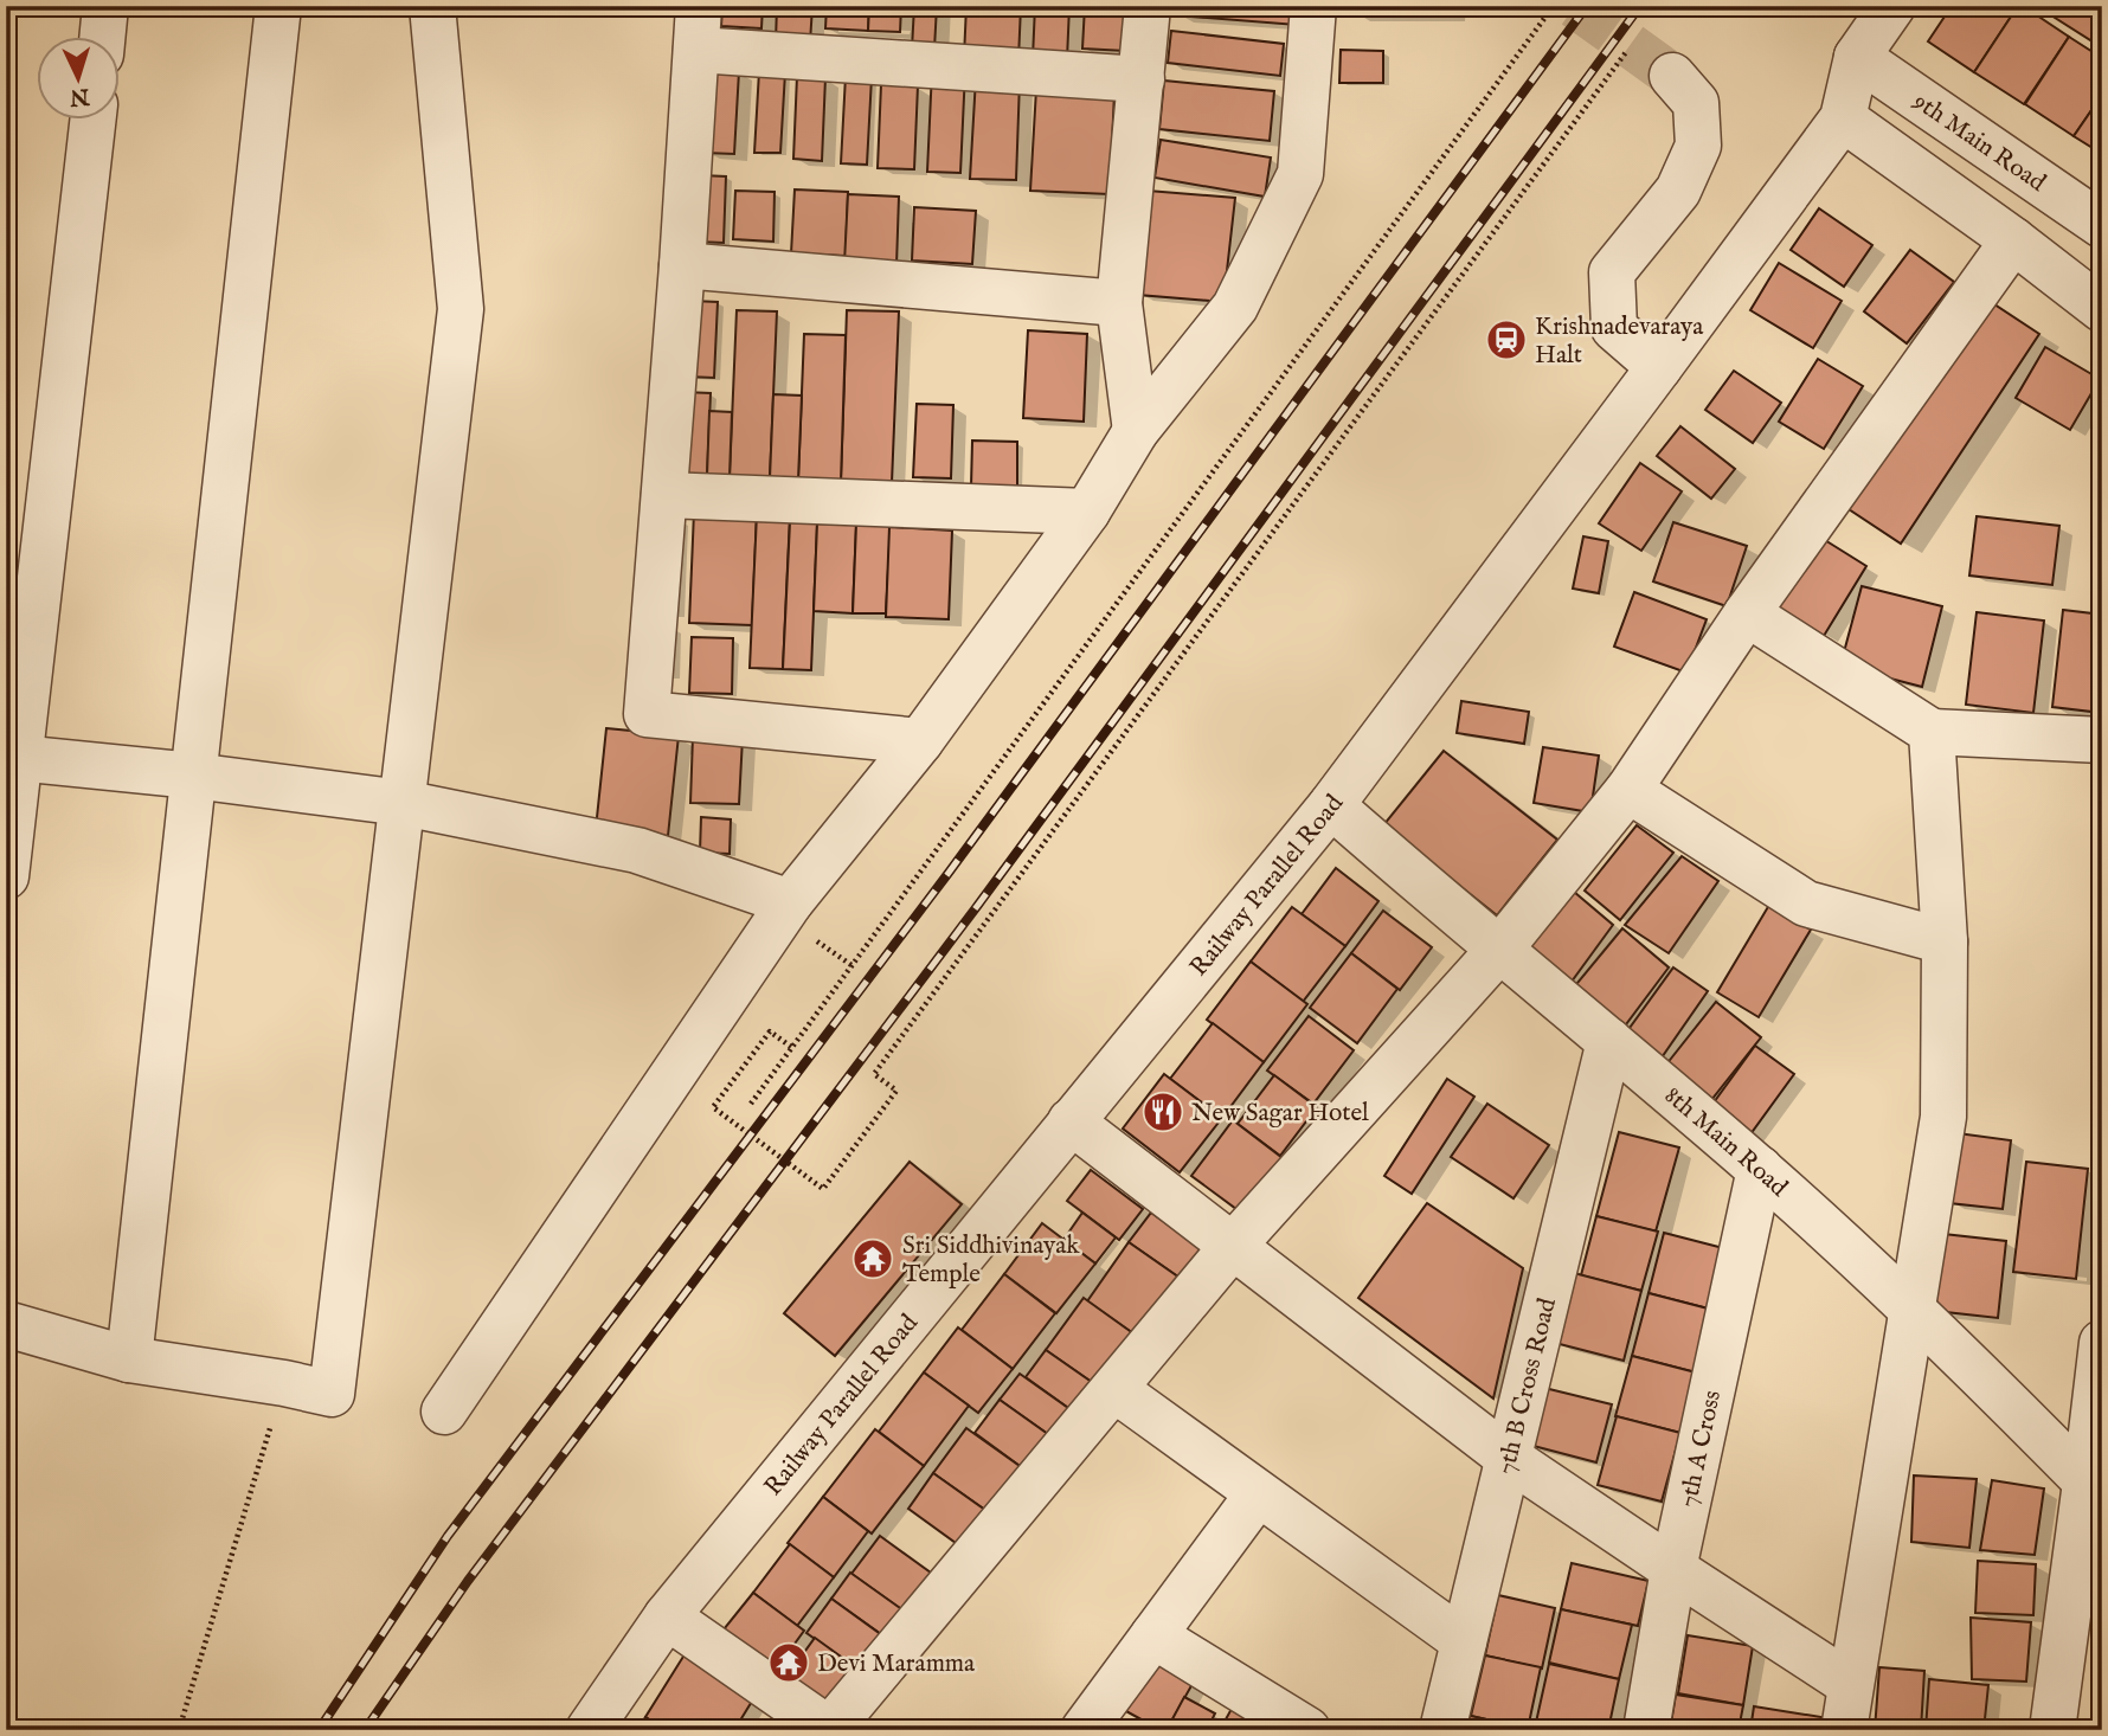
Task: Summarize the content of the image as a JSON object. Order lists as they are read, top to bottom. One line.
{"streets":{"street":["9th Main Road","Railway Parallel Road","8th Main Road","7th B Cross Road","7th A Cross"]},"crossings":[["9th Main Road","Railway Parallel Road"],["Railway Parallel Road","8th Main Road"],["8th Main Road","7th B Cross Road"],["8th Main Road","7th A Cross"]],"places":{"station":["Krishnadevaraya Halt"],"restaurant":["New Sagar Hotel"],"temple":["Sri Siddhivinayak Temple","Devi Maramma"]},"north":"bottom"}
